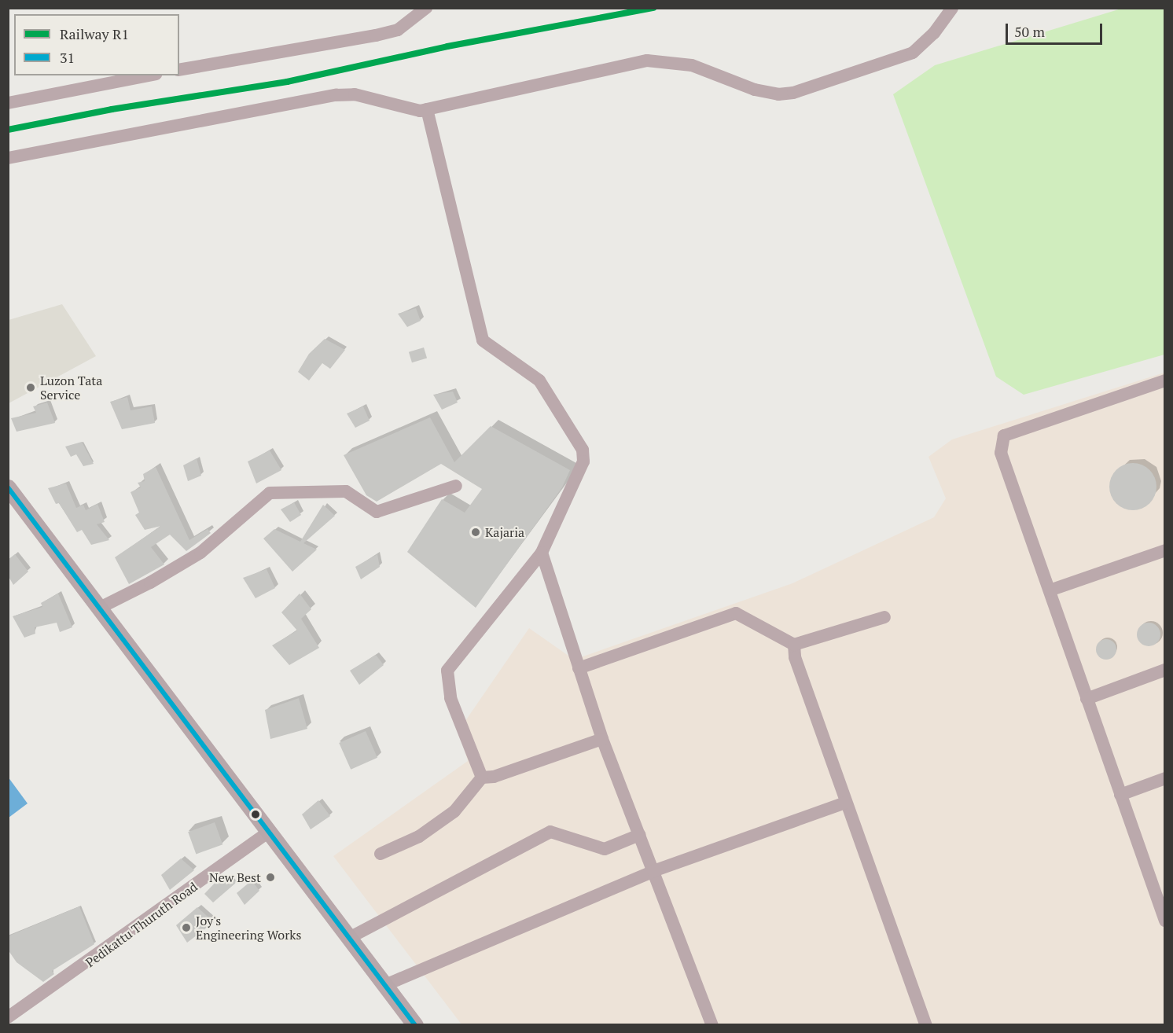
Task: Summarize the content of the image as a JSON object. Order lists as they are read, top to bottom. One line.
{"streets":{"street":["Pedikattu Thuruth Road"]},"places":["Luzon Tata Service","Kajaria","New Best","Joy's Engineering Works"],"lines":["rail line R1","transit line 31"],"legend":["Railway R1","31"],"scale_bar":"50 m"}
